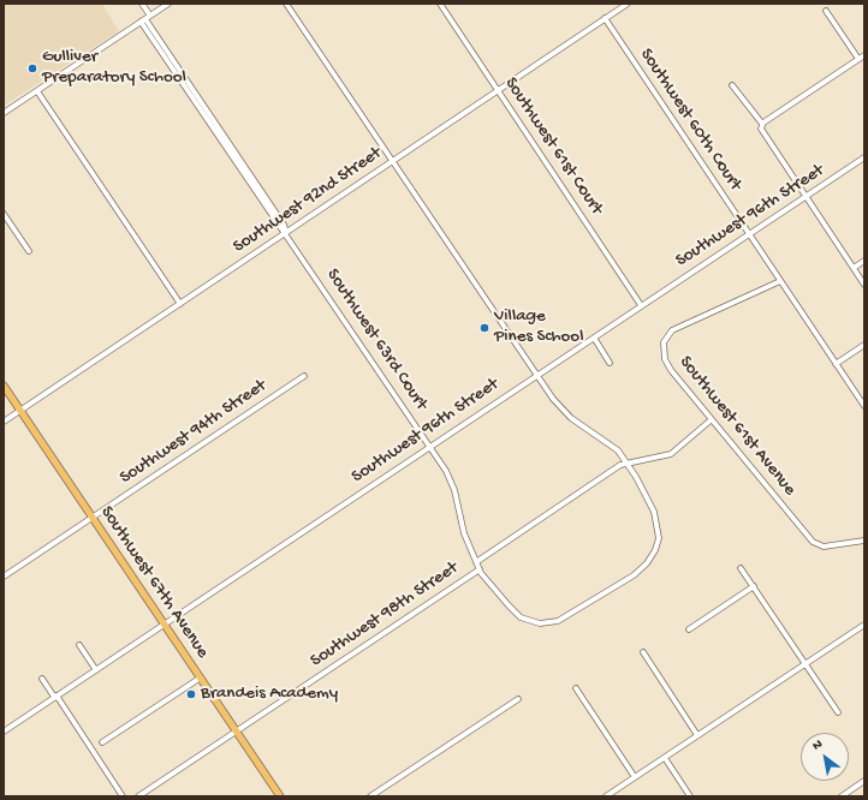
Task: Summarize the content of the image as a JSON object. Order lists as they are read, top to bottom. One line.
{"streets":{"main road":["Southwest 67th Avenue"],"street":["Southwest 60th Court","Southwest 61st Court","Southwest 92nd Street","Southwest 96th Street","Southwest 63rd Court","Southwest 61st Avenue","Southwest 94th Street","Southwest 98th Street"]},"crossings":[["Southwest 60th Court","Southwest 92nd Street"],["Southwest 60th Court","Southwest 96th Street"],["Southwest 60th Court","Southwest 61st Avenue"],["Southwest 61st Court","Southwest 92nd Street"],["Southwest 61st Court","Southwest 96th Street"],["Southwest 92nd Street","Southwest 63rd Court"],["Southwest 92nd Street","Southwest 67th Avenue"],["Southwest 96th Street","Southwest 63rd Court"],["Southwest 96th Street","Southwest 67th Avenue"],["Southwest 63rd Court","Southwest 98th Street"],["Southwest 61st Avenue","Southwest 98th Street"],["Southwest 94th Street","Southwest 67th Avenue"],["Southwest 67th Avenue","Southwest 98th Street"]],"places":["Gulliver Preparatory School","Village Pines School","Brandeis Academy"],"north":"top left"}
